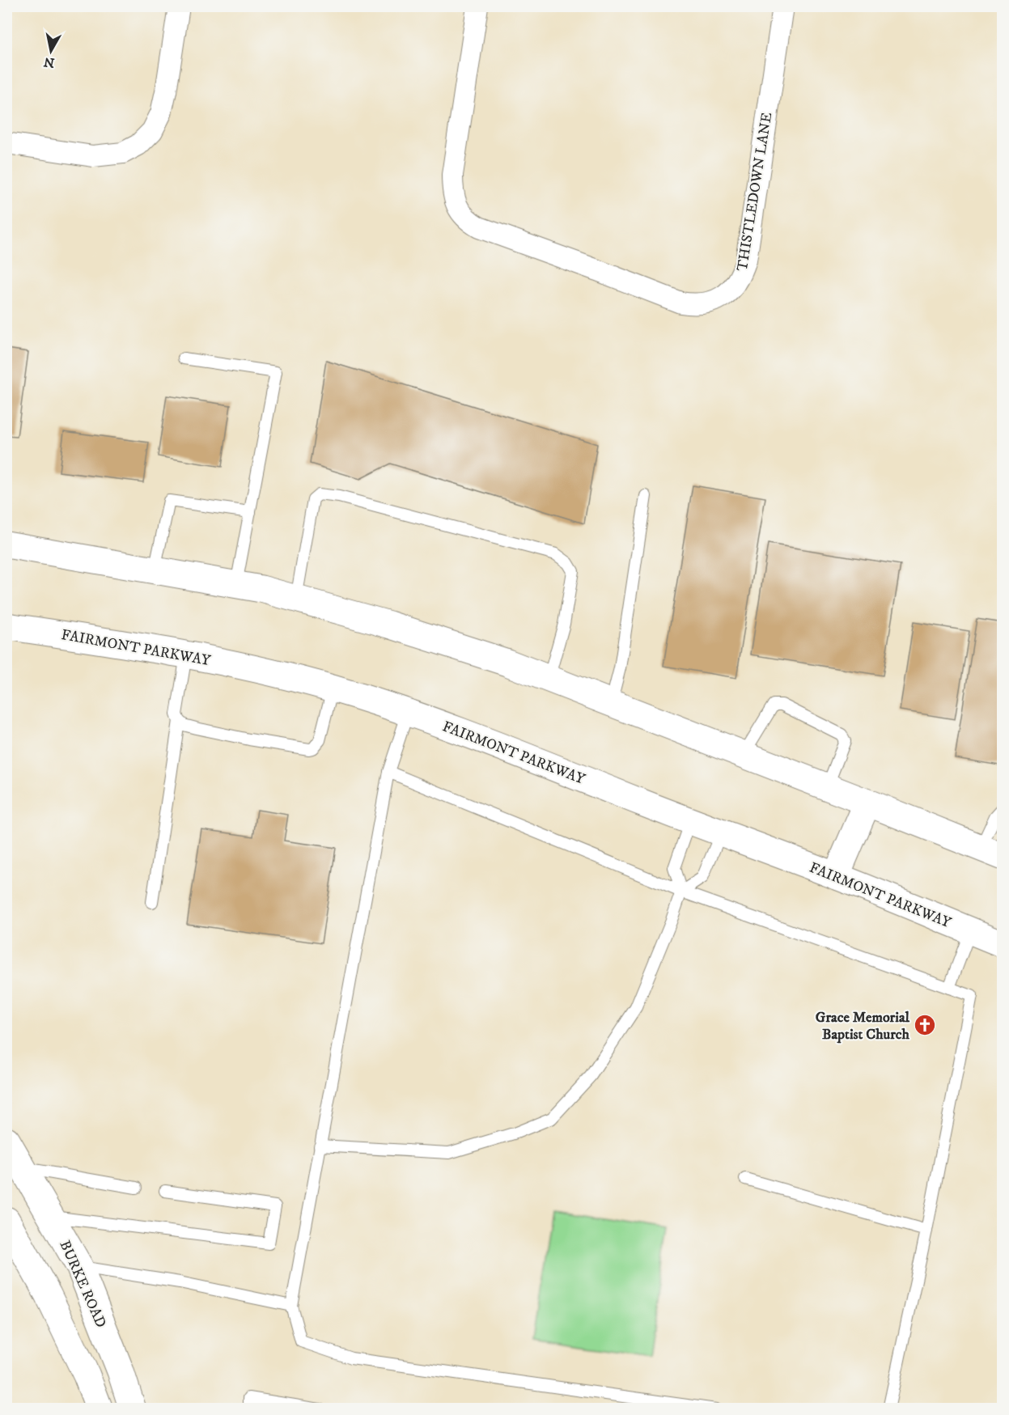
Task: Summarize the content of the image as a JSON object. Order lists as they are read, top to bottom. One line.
{"streets":{"main road":["FAIRMONT PARKWAY","BURKE ROAD"],"street":["THISTLEDOWN LANE"]},"places":{"church":["Grace Memorial Baptist Church"]},"north":"bottom"}
